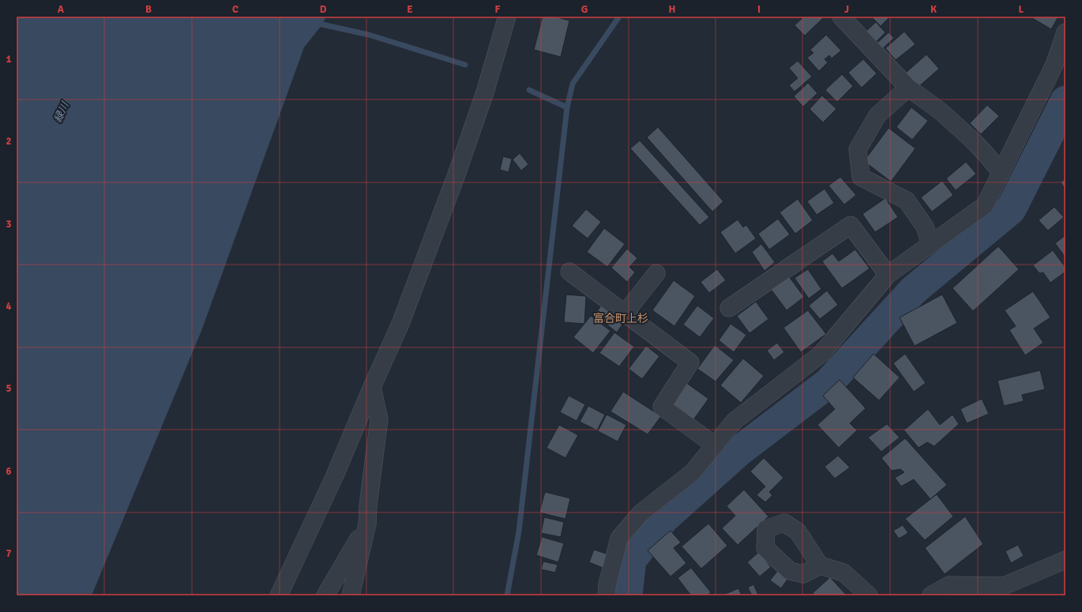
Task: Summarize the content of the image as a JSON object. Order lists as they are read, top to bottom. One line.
{"districts":["富合町上杉"],"water":["緑川"],"grid":{"columns":["A","B","C","D","E","F","G","H","I","J","K","L"],"rows":["1","2","3","4","5","6","7"]}}
